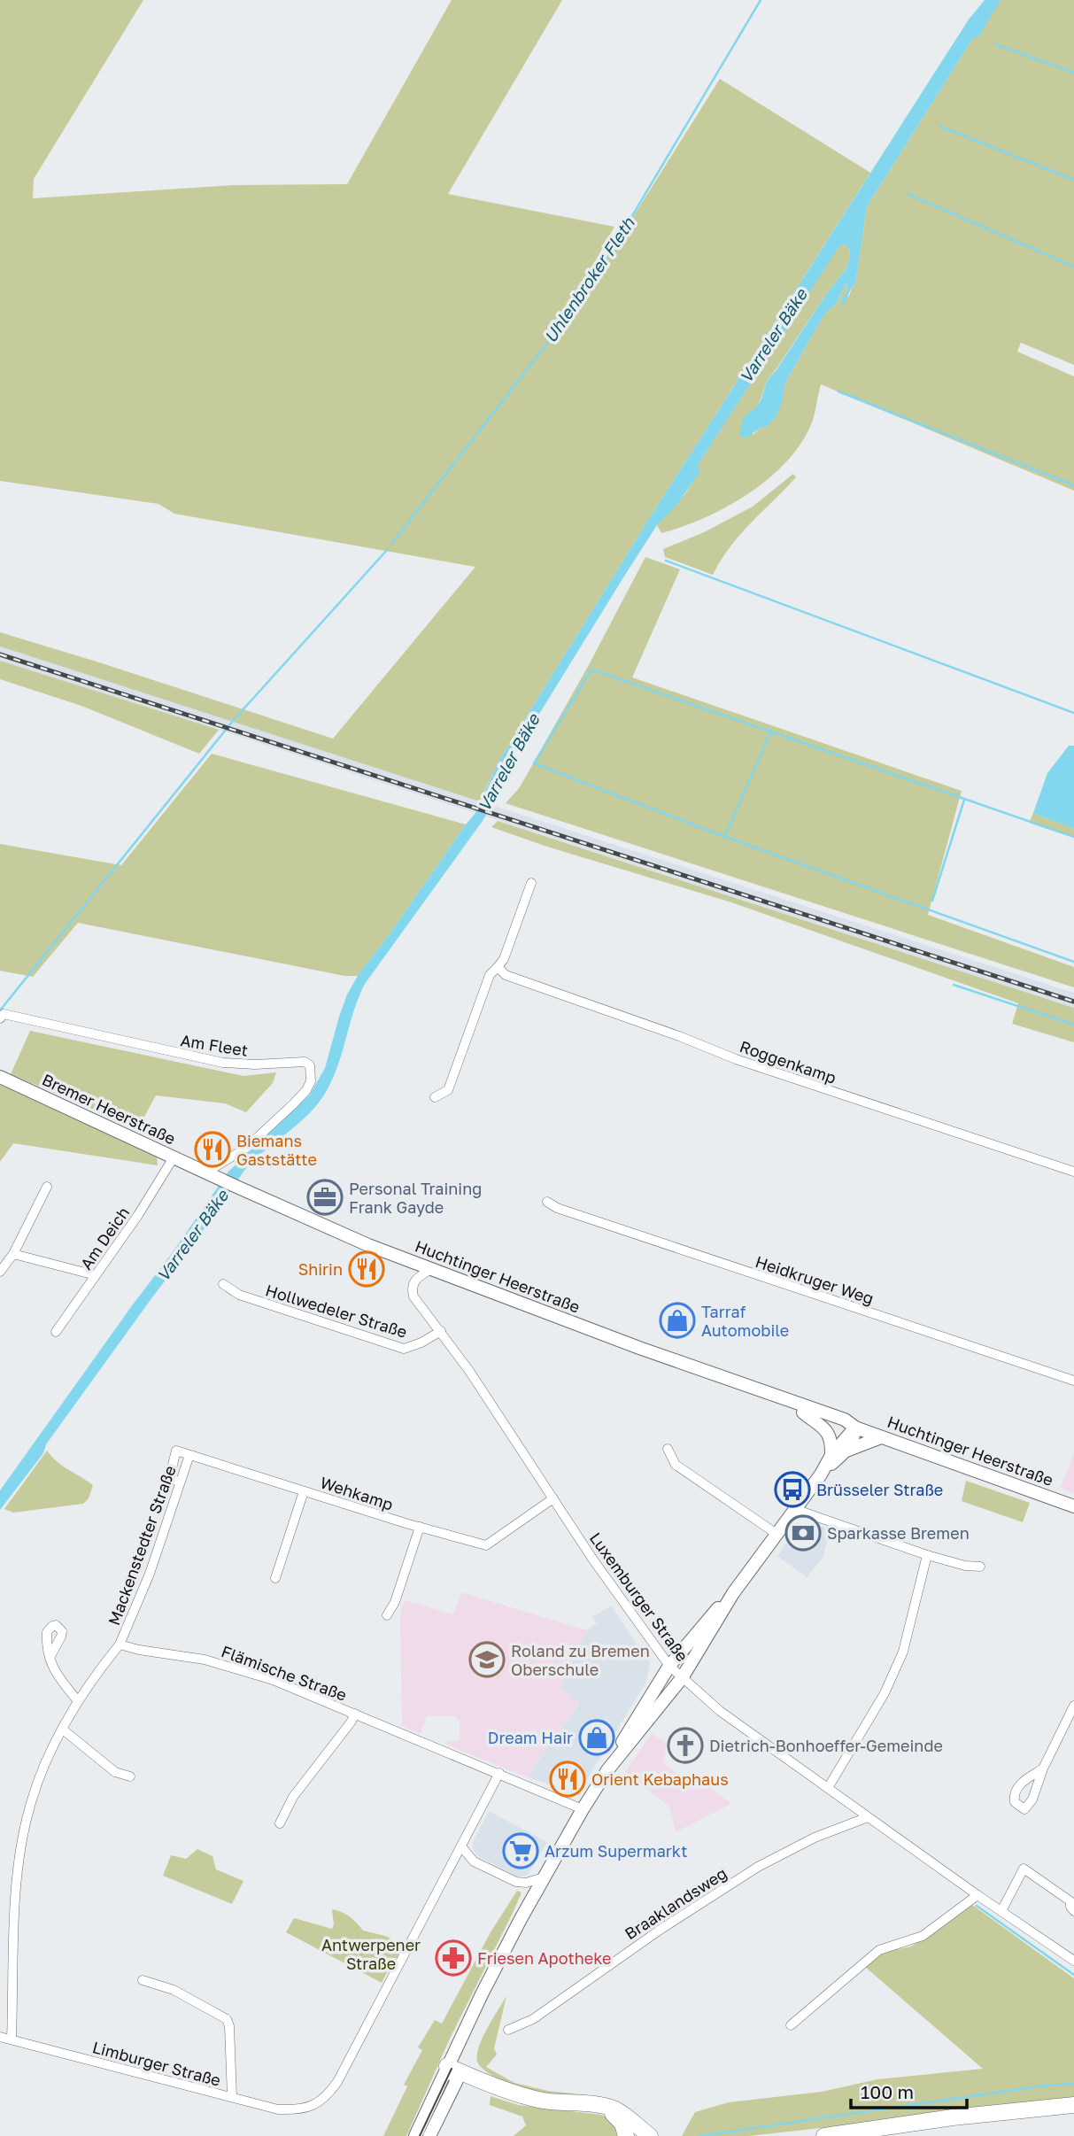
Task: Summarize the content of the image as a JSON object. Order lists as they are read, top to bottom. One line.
{"streets":{"main road":["Bremer Heerstraße","Huchtinger Heerstraße"],"street":["Am Fleet","Roggenkamp","Am Deich","Heidkruger Weg","Hollwedeler Straße","Wehkamp","Mackenstedter Straße","Luxemburger Straße","Flämische Straße","Braaklandsweg","Limburger Straße"]},"crossings":[["Am Fleet","Bremer Heerstraße"],["Bremer Heerstraße","Am Deich"],["Bremer Heerstraße","Huchtinger Heerstraße"],["Huchtinger Heerstraße","Luxemburger Straße"],["Hollwedeler Straße","Luxemburger Straße"],["Wehkamp","Mackenstedter Straße"],["Wehkamp","Luxemburger Straße"],["Mackenstedter Straße","Flämische Straße"],["Luxemburger Straße","Braaklandsweg"]],"water":["Uhlenbroker Fleth","Varreler Bäke"],"parks":["Antwerpener Straße"],"places":{"restaurant":["Biemans Gaststätte","Shirin","Orient Kebaphaus"],"office":["Personal Training Frank Gayde"],"shop":["Tarraf Automobile","Dream Hair"],"bus stop":["Brüsseler Straße"],"bank":["Sparkasse Bremen"],"school or university":["Roland zu Bremen Oberschule"],"church":["Dietrich-Bonhoeffer-Gemeinde"],"supermarket":["Arzum Supermarkt"],"pharmacy":["Friesen Apotheke"]},"scale_bar":"100 m"}
